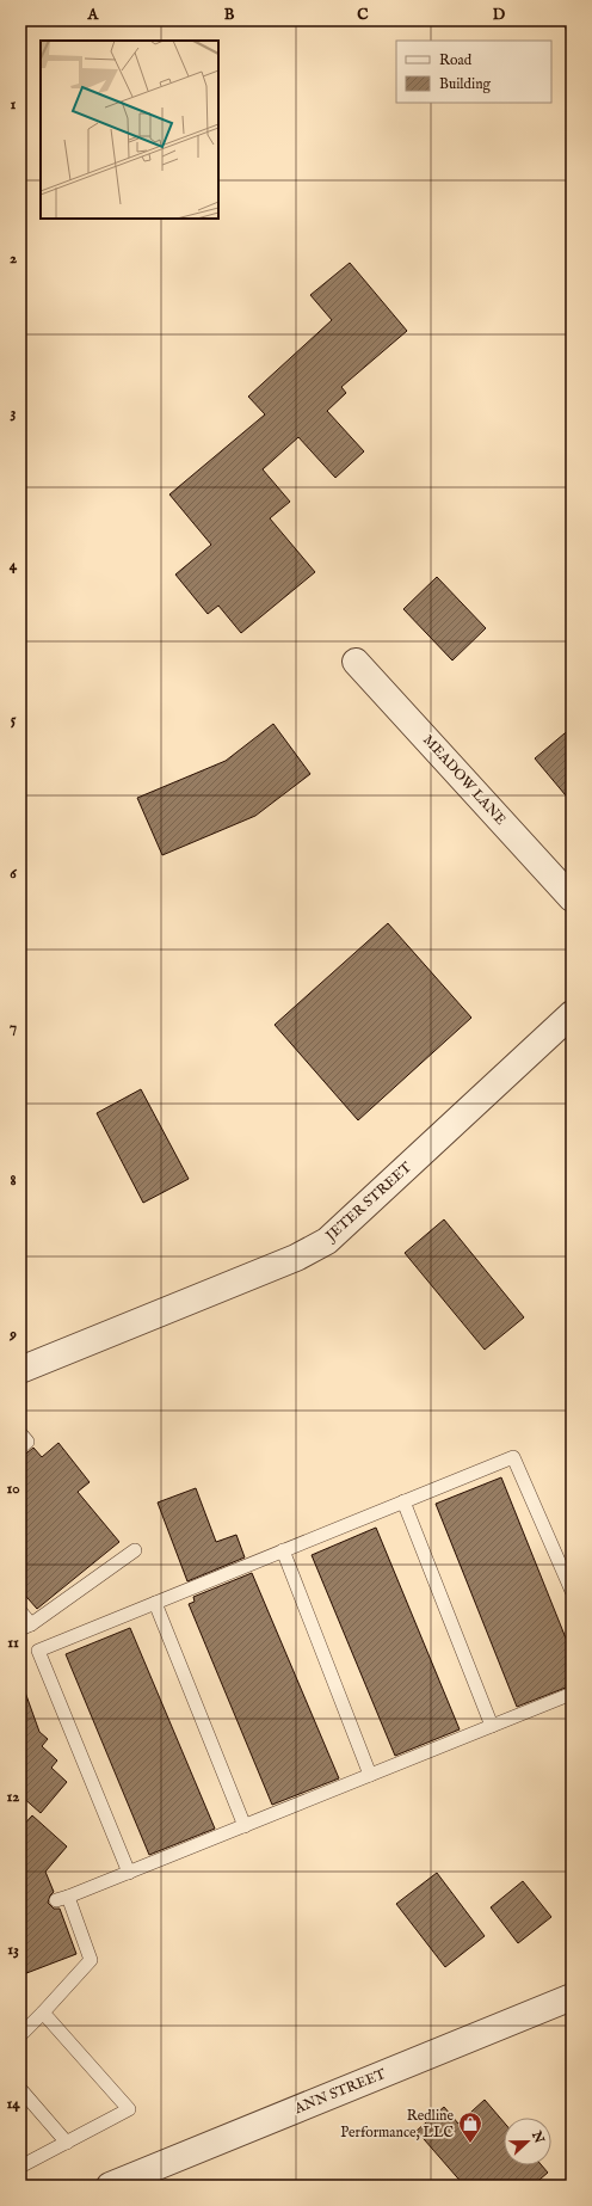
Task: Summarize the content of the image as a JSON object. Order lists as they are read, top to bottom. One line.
{"streets":{"street":["MEADOW LANE","JETER STREET","ANN STREET"]},"places":{"shop":["Redline Performance, LLC"]},"legend":["Road","Building"],"north":"right","grid":{"columns":["A","B","C","D"],"rows":["1","2","3","4","5","6","7","8","9","10","11","12","13","14"]}}
